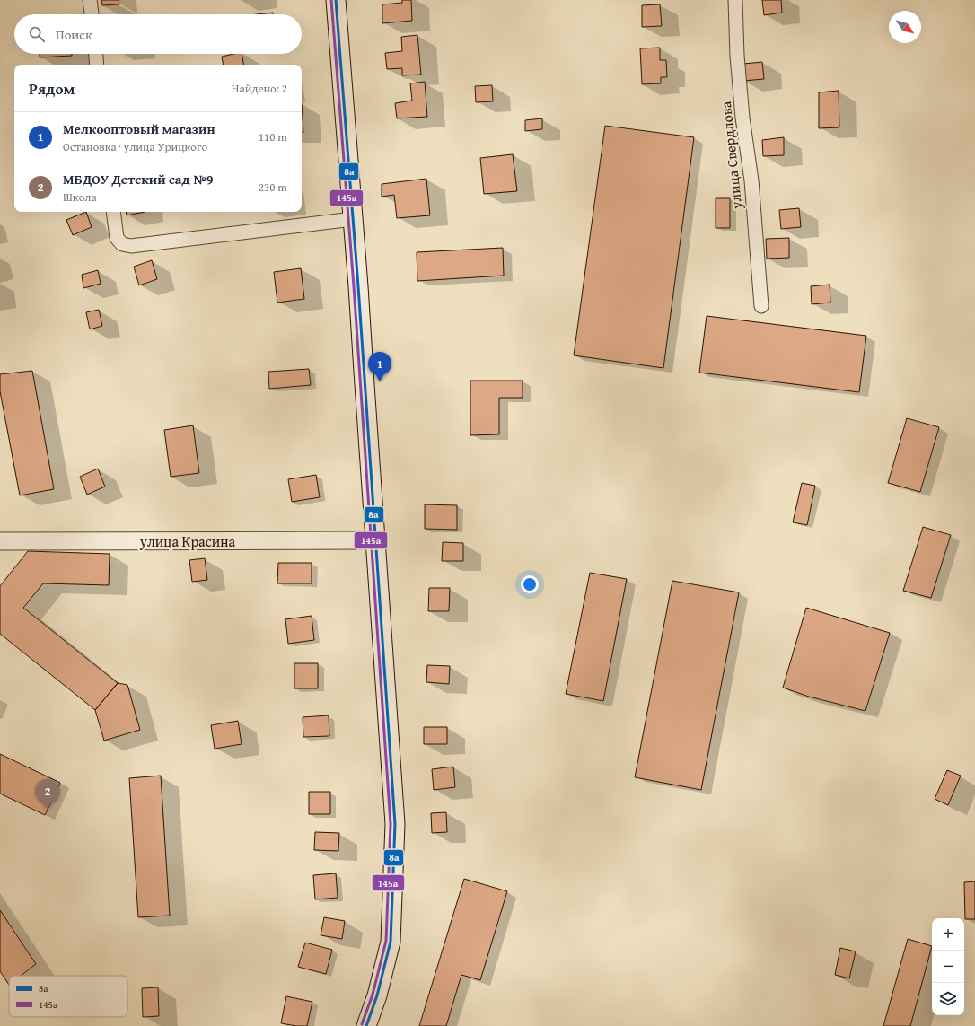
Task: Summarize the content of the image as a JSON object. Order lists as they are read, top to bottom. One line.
{"streets":{"street":["улица Свердлова","улица Красина"]},"lines":["transit line 8а","transit line 145а"],"legend":["8а","145а"],"north":"bottom right","page":{"search":"Поиск","heading":["Рядом","Найдено: 2"],"list":[{"mark":"1","name":"Мелкооптовый магазин","note":"Остановка · улица Урицкого","value":"110 m"},{"mark":"2","name":"МБДОУ Детский сад №9","note":"Школа","value":"230 m"}],"pins":["1","2"],"map_buttons":["+","−"]}}
